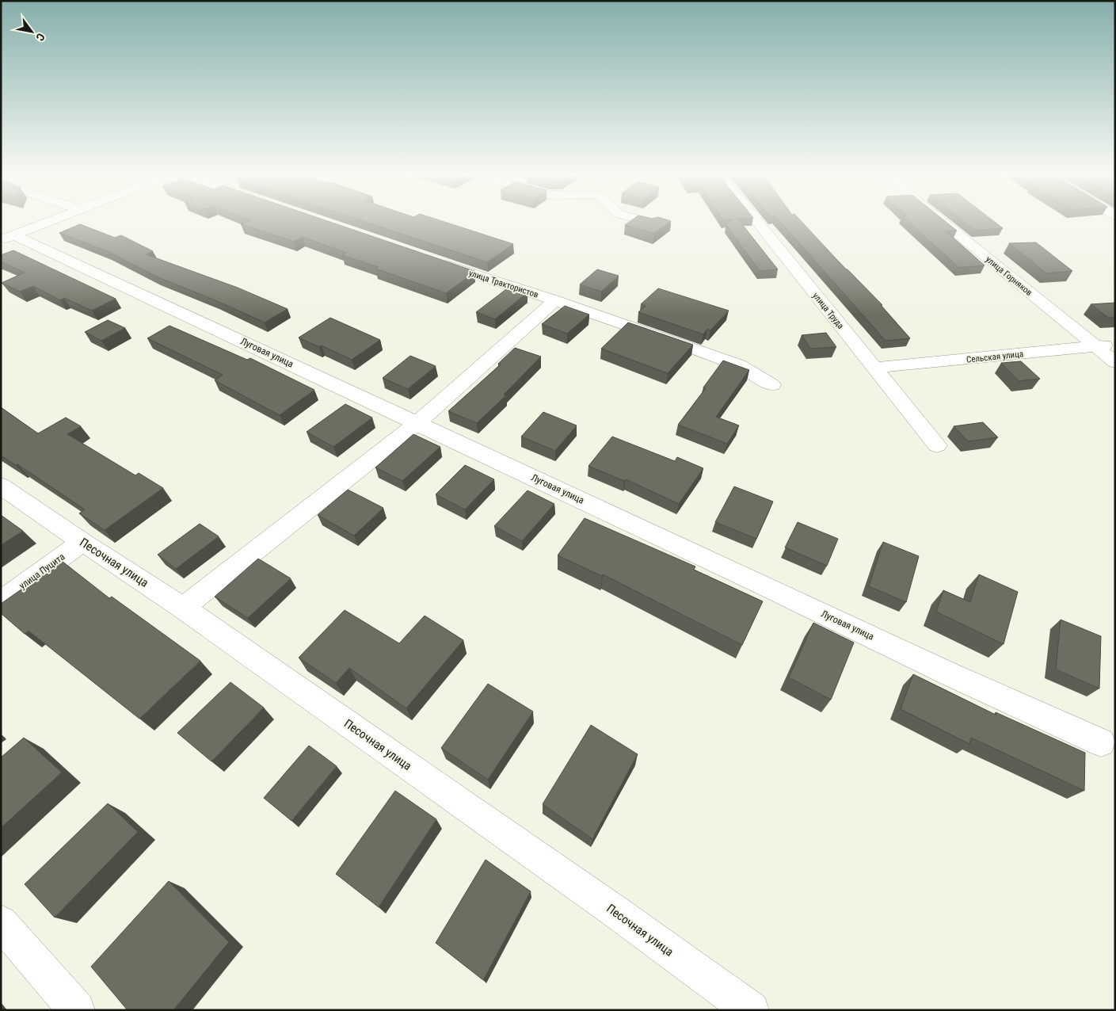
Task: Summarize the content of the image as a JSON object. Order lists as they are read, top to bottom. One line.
{"streets":{"street":["улица Горняков","улица Трактористов","улица Труда","Луговая улица","Сельская улица","Песочная улица","улица Пуцита"]},"crossings":[["улица Горняков","Сельская улица"],["улица Труда","Сельская улица"],["Песочная улица","улица Пуцита"]],"north":"bottom right"}
